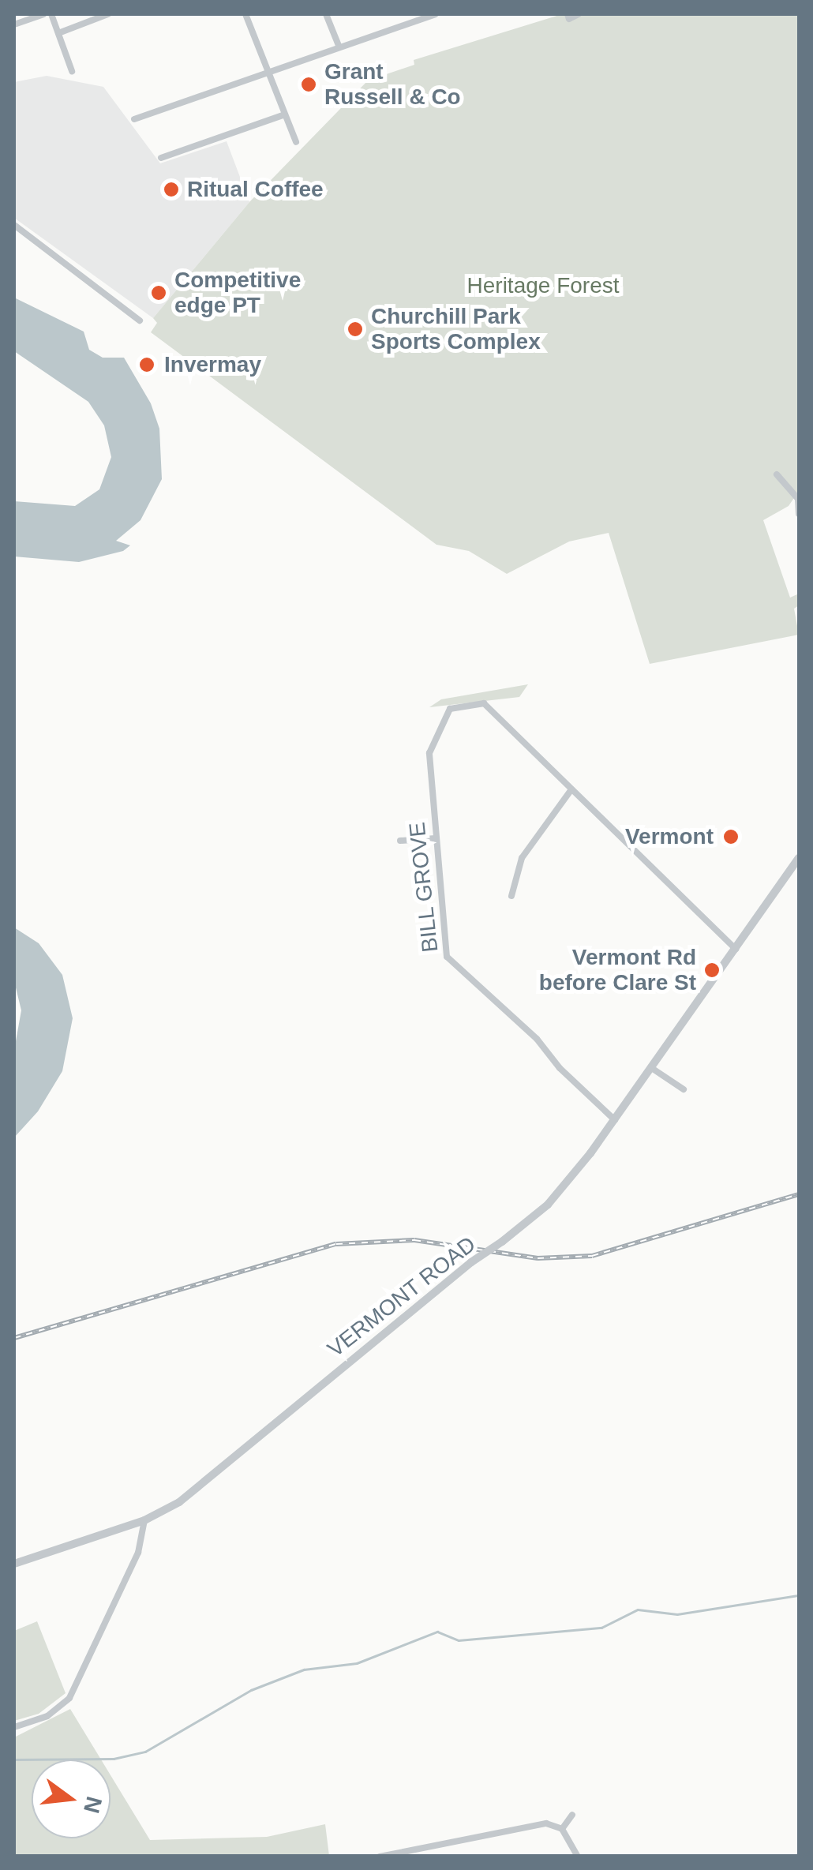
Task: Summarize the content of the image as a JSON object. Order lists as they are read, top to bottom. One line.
{"streets":{"street":["BILL GROVE","VERMONT ROAD"]},"crossings":[["BILL GROVE","VERMONT ROAD"]],"parks":["Heritage Forest"],"places":["Grant Russell & Co","Ritual Coffee","Competitive edge PT","Churchill Park Sports Complex","Invermay","Vermont","Vermont Rd before Clare St"],"north":"right"}
